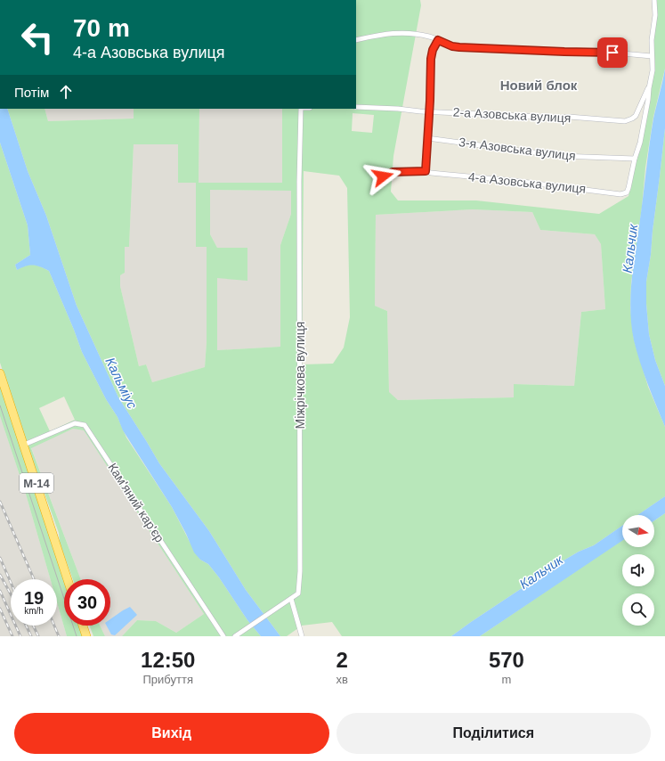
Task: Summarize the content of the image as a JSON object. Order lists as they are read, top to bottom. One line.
{"streets":{"highway":["М-14"],"street":["2-а Азовська вулиця","3-я Азовська вулиця","4-а Азовська вулиця","Міжрічкова вулиця","Кам'яний кар'єр"]},"crossings":[["3-я Азовська вулиця","4-а Азовська вулиця"],["М-14","Кам'яний кар'єр"]],"districts":["Новий блок"],"water":["Кальчик","Кальміус"],"north":"right","page":{"turn":["70 m","4-а Азовська вулиця"],"then":"Потім","speed":"19 km/h","limit":"30","eta":["12:50","Прибуття","2","хв","570","m"],"buttons":["Вихід","Поділитися"]}}
